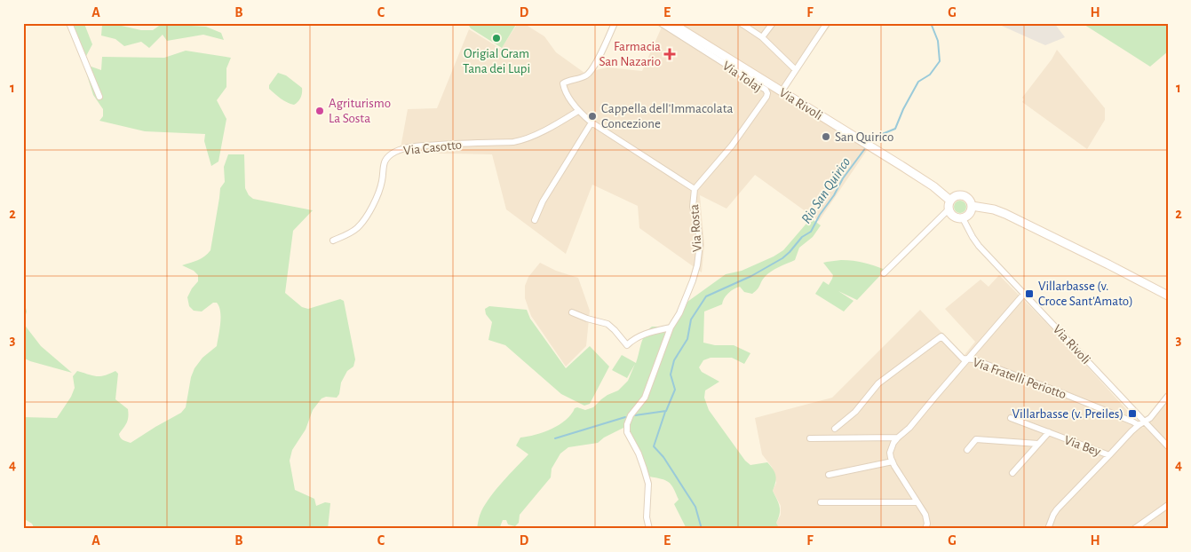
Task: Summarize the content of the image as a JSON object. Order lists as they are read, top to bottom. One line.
{"streets":{"street":["Via Tolaj","Via Rivoli","Via Casotto","Via Rosta","Via Fratelli Periotto","Via Bey"]},"crossings":[["Via Tolaj","Via Rosta"],["Via Rivoli","Via Bey"],["Via Casotto","Via Rosta"],["Via Fratelli Periotto","Via Bey"]],"water":["Rio San Quirico"],"places":{"other":["Origial Gram Tana dei Lupi","Agriturismo La Sosta","Cappella dell'Immacolata Concezione","San Quirico"],"health":["Farmacia San Nazario"],"transit":["Villarbasse (v. Croce Sant'Amato)","Villarbasse (v. Preiles)"]},"grid":{"columns":["A","B","C","D","E","F","G","H"],"rows":["1","2","3","4"]}}
